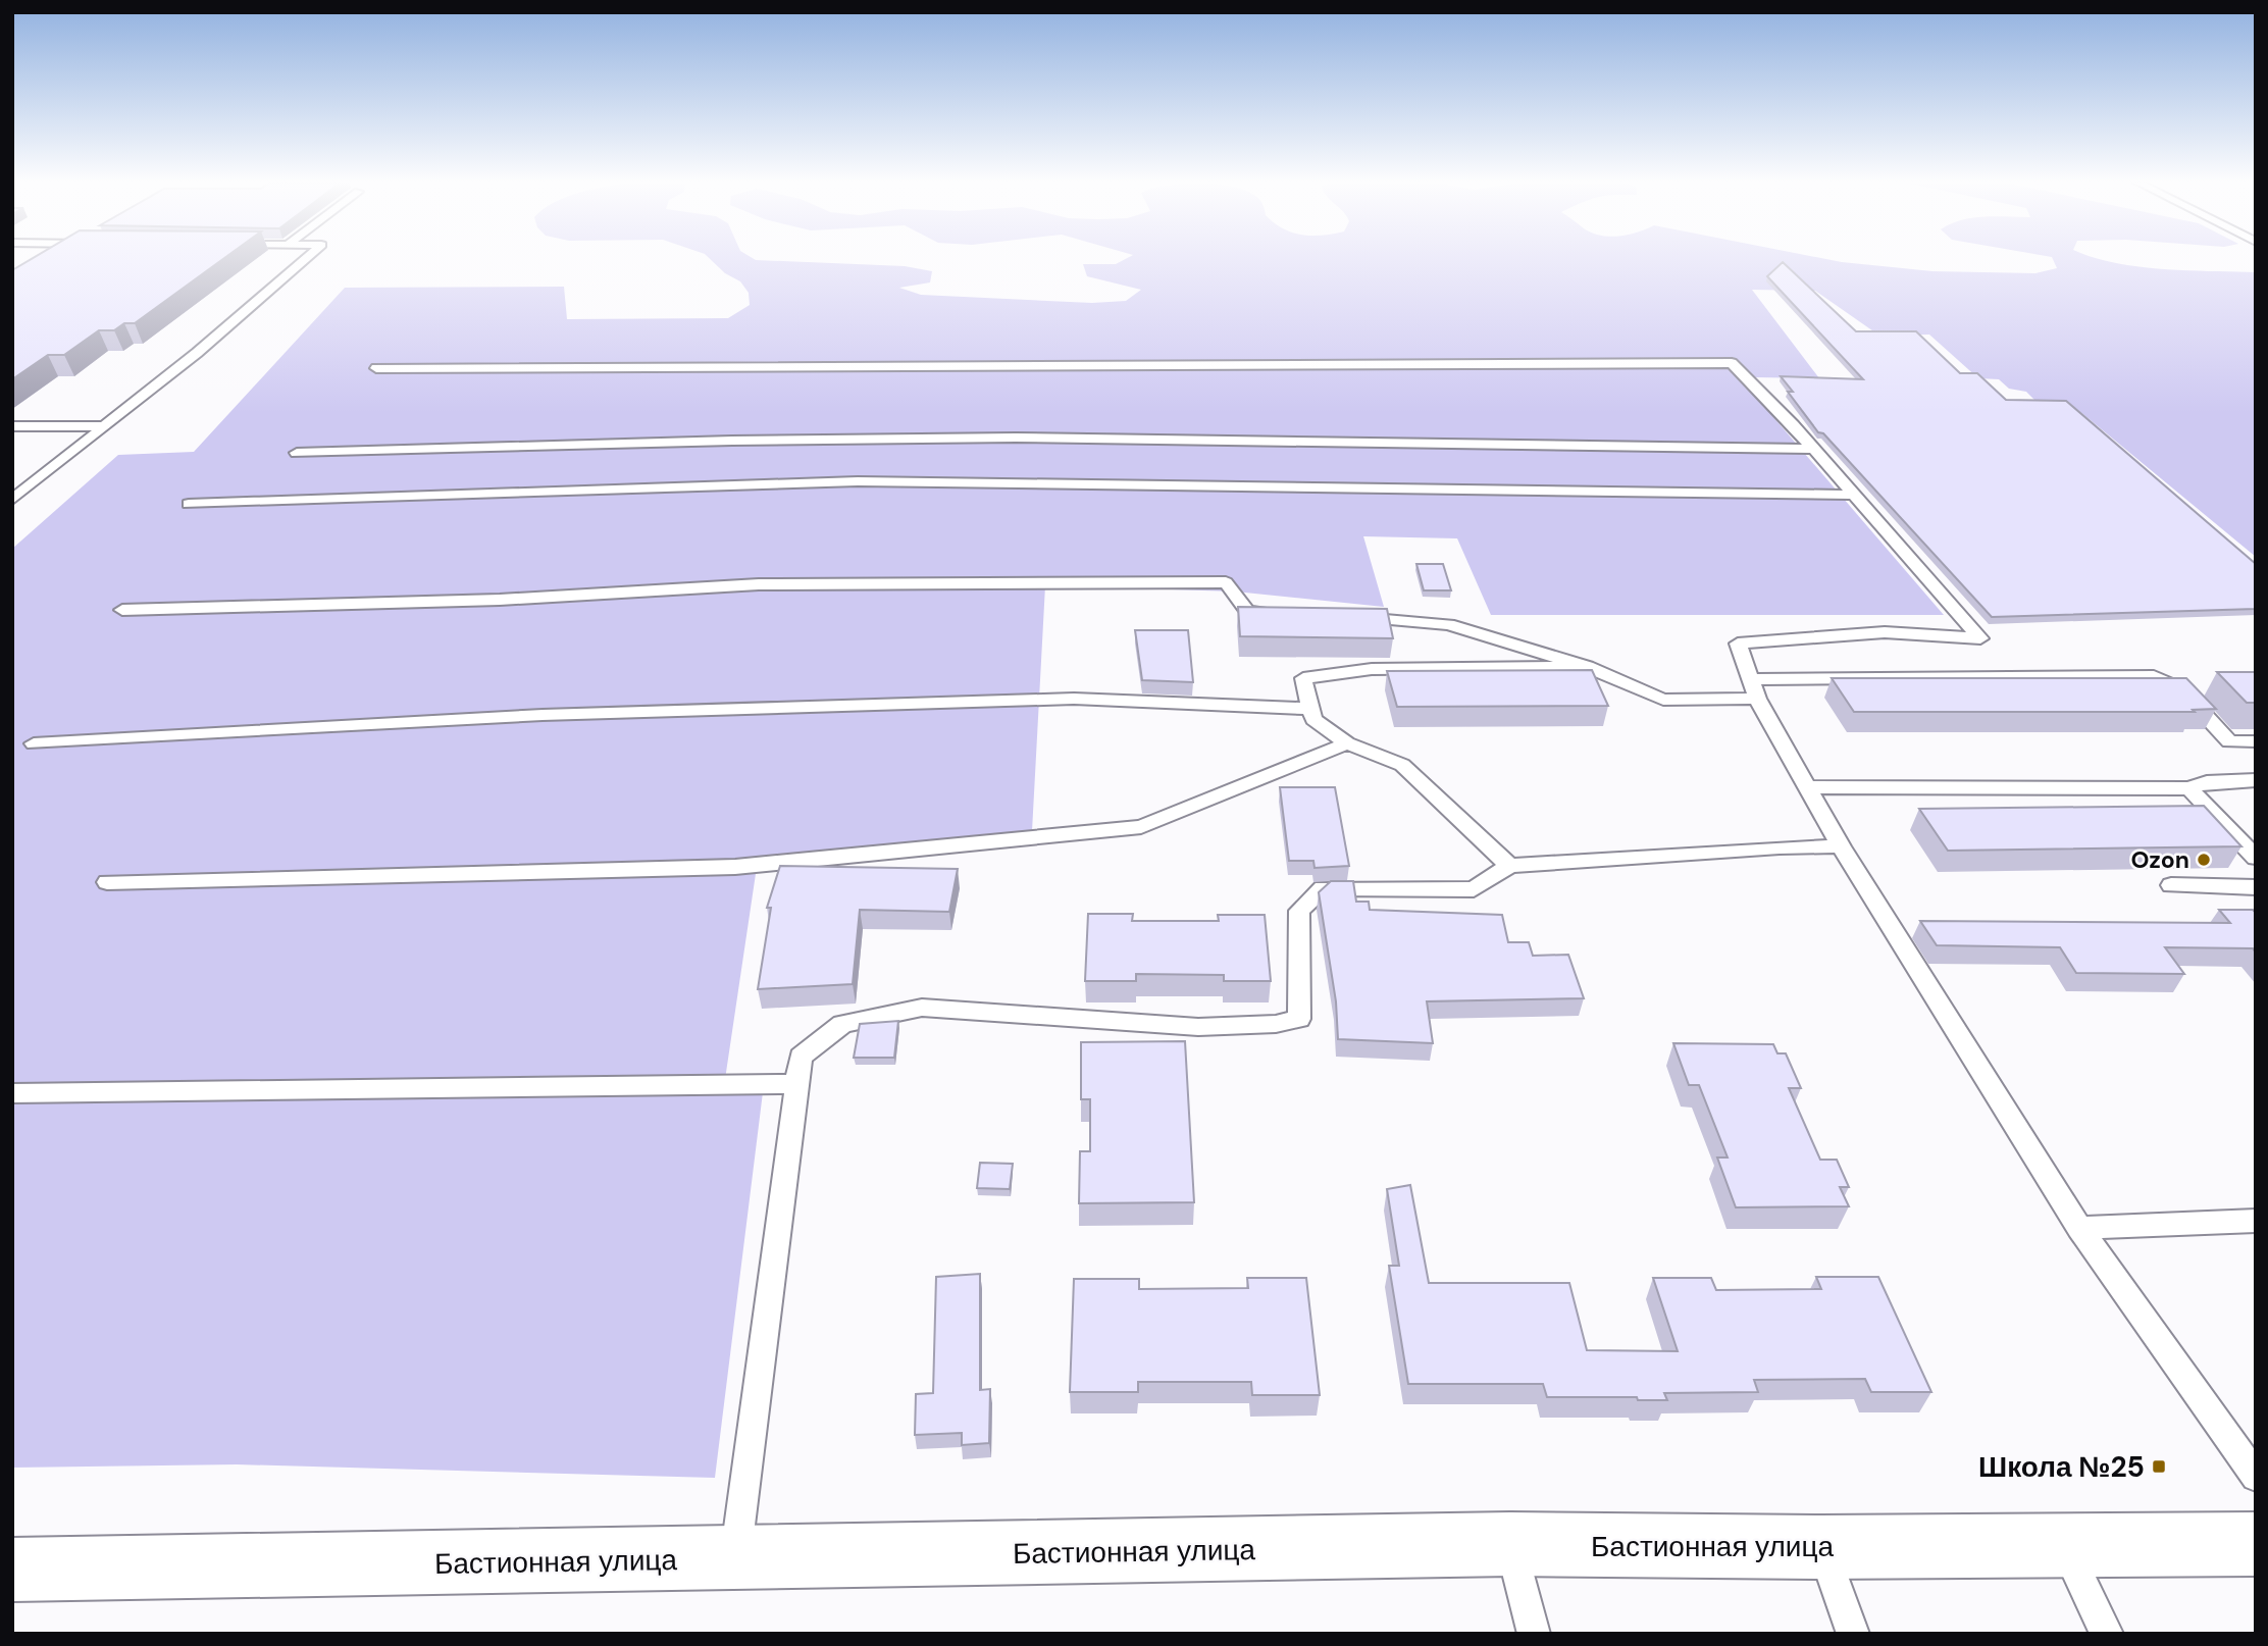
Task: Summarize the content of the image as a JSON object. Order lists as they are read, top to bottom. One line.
{"streets":{"street":["Бастионная улица"]},"places":{"other":["Ozon"],"transit":["Школа №25"]}}
